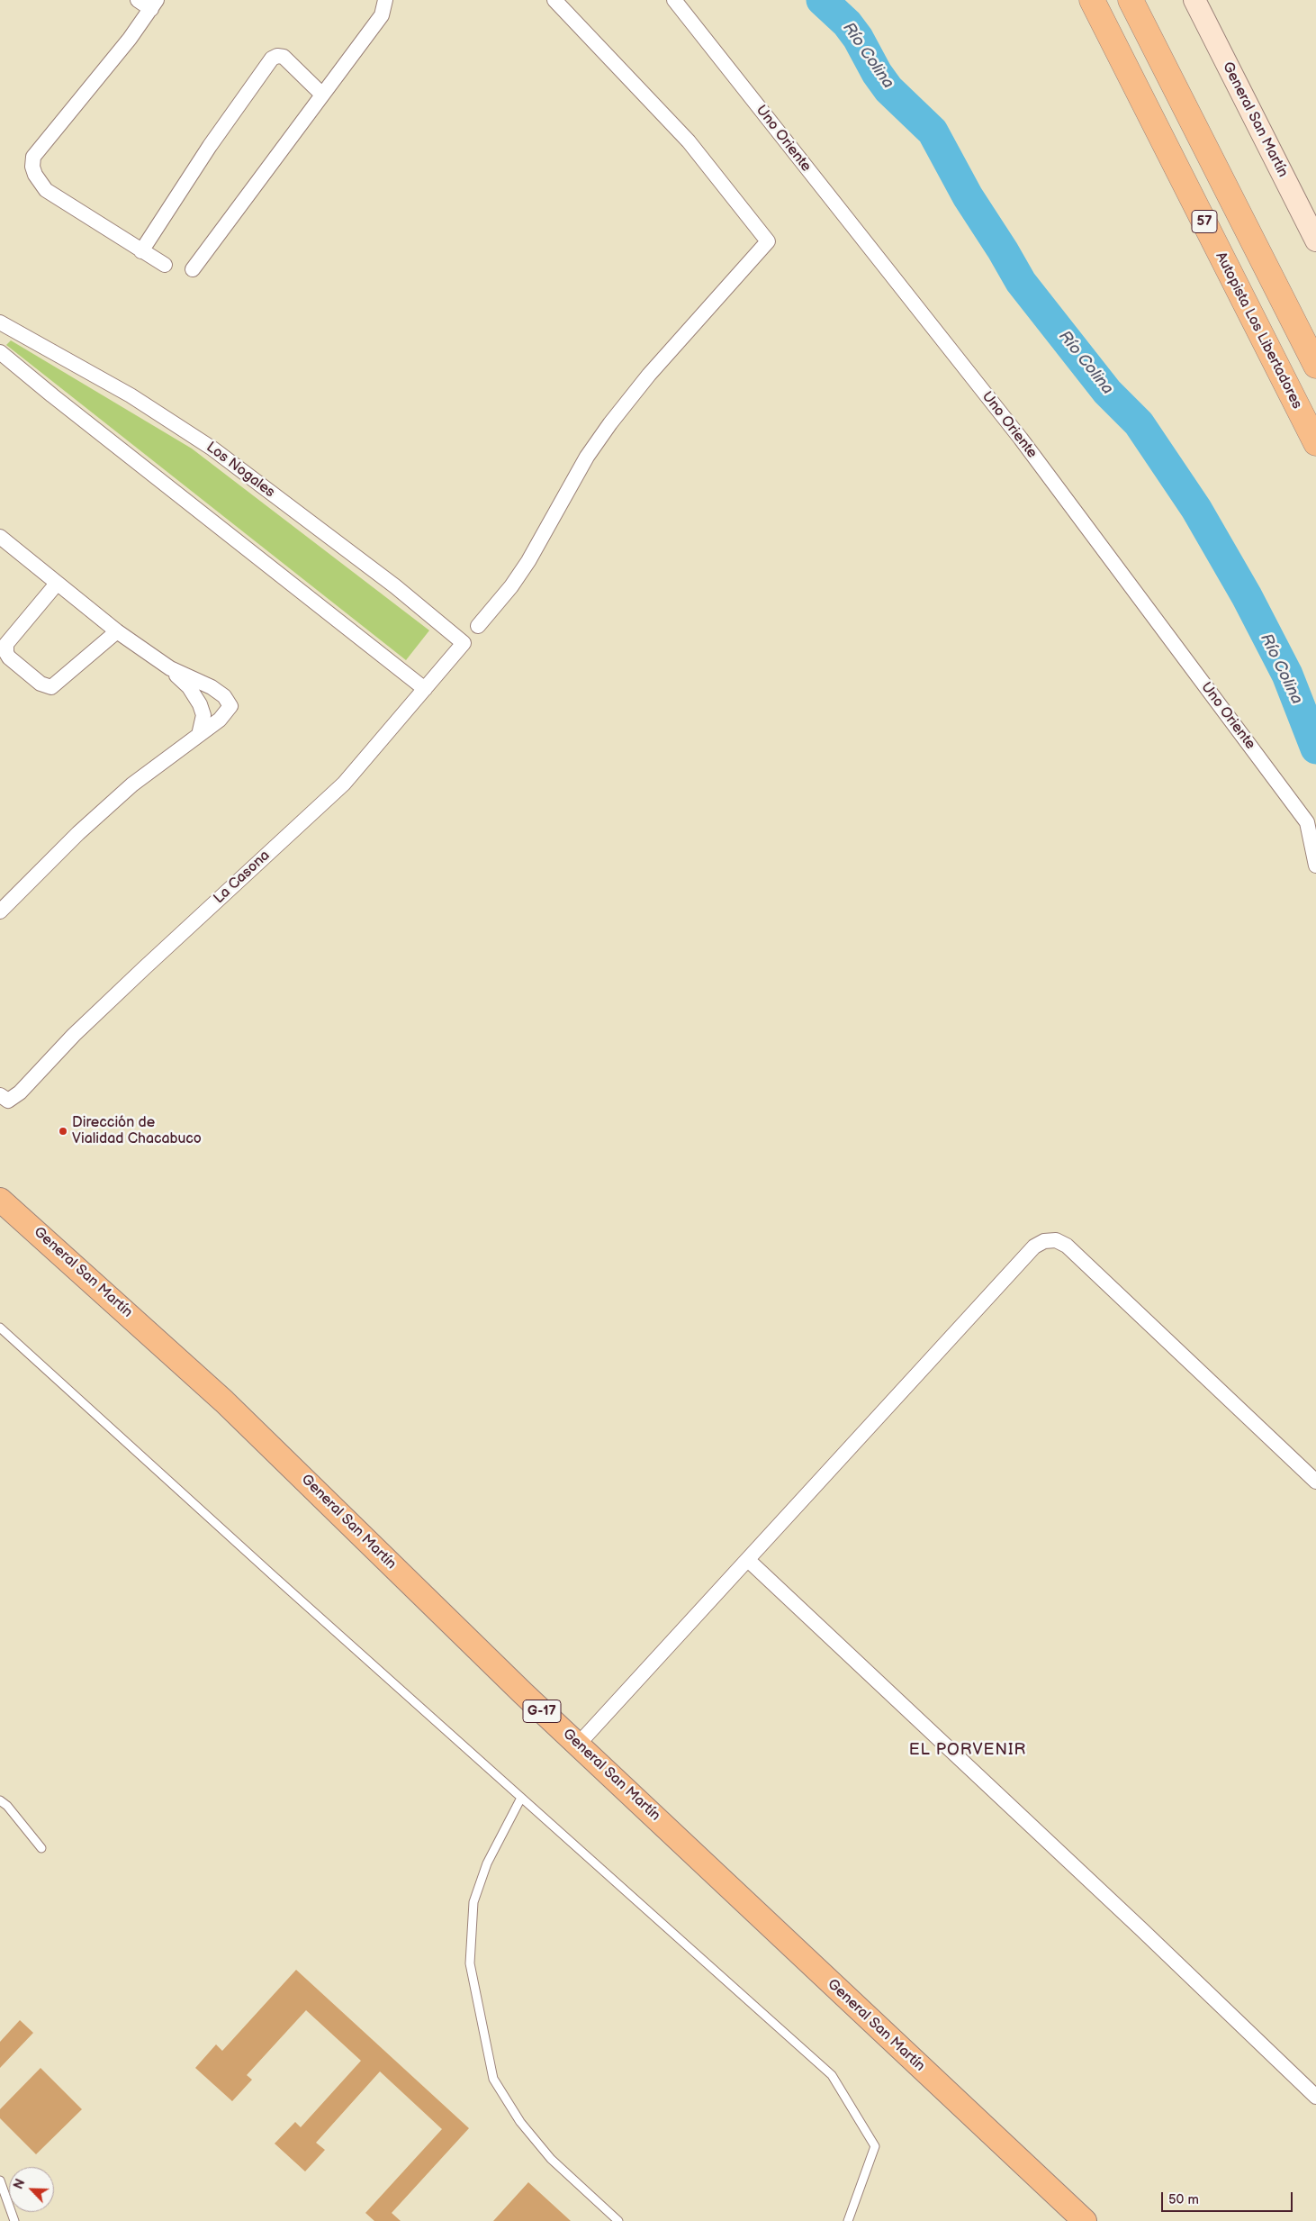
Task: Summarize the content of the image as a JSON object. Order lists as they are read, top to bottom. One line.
{"streets":{"highway":["57","Autopista Los Libertadores"],"main road":["General San Martín","G-17"],"street":["Uno Oriente","Los Nogales","La Casona"]},"crossings":[["Los Nogales","La Casona"]],"districts":["EL PORVENIR"],"water":["Río Colina"],"places":["Dirección de Vialidad Chacabuco"],"scale_bar":"50 m","north":"top left"}
